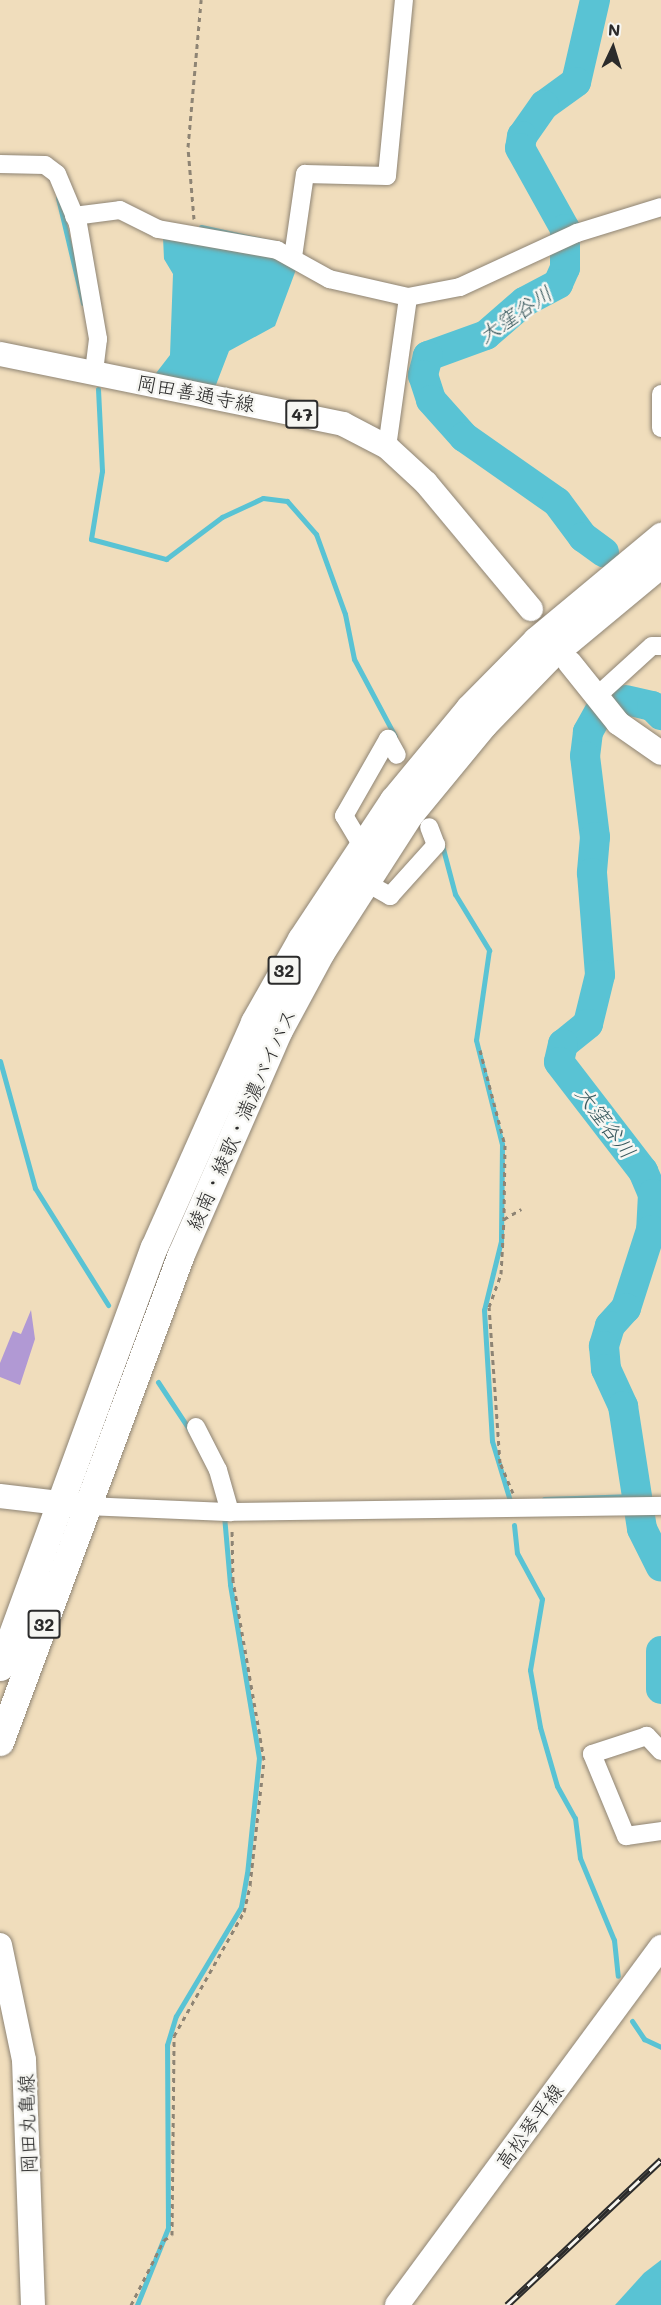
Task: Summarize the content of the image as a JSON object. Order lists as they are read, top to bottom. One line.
{"streets":{"highway":["32","綾南・綾歌・満濃バイパス"],"main road":["岡田善通寺線","47","岡田丸亀線","高松琴平線"]},"water":["大窪谷川"],"north":"top"}
